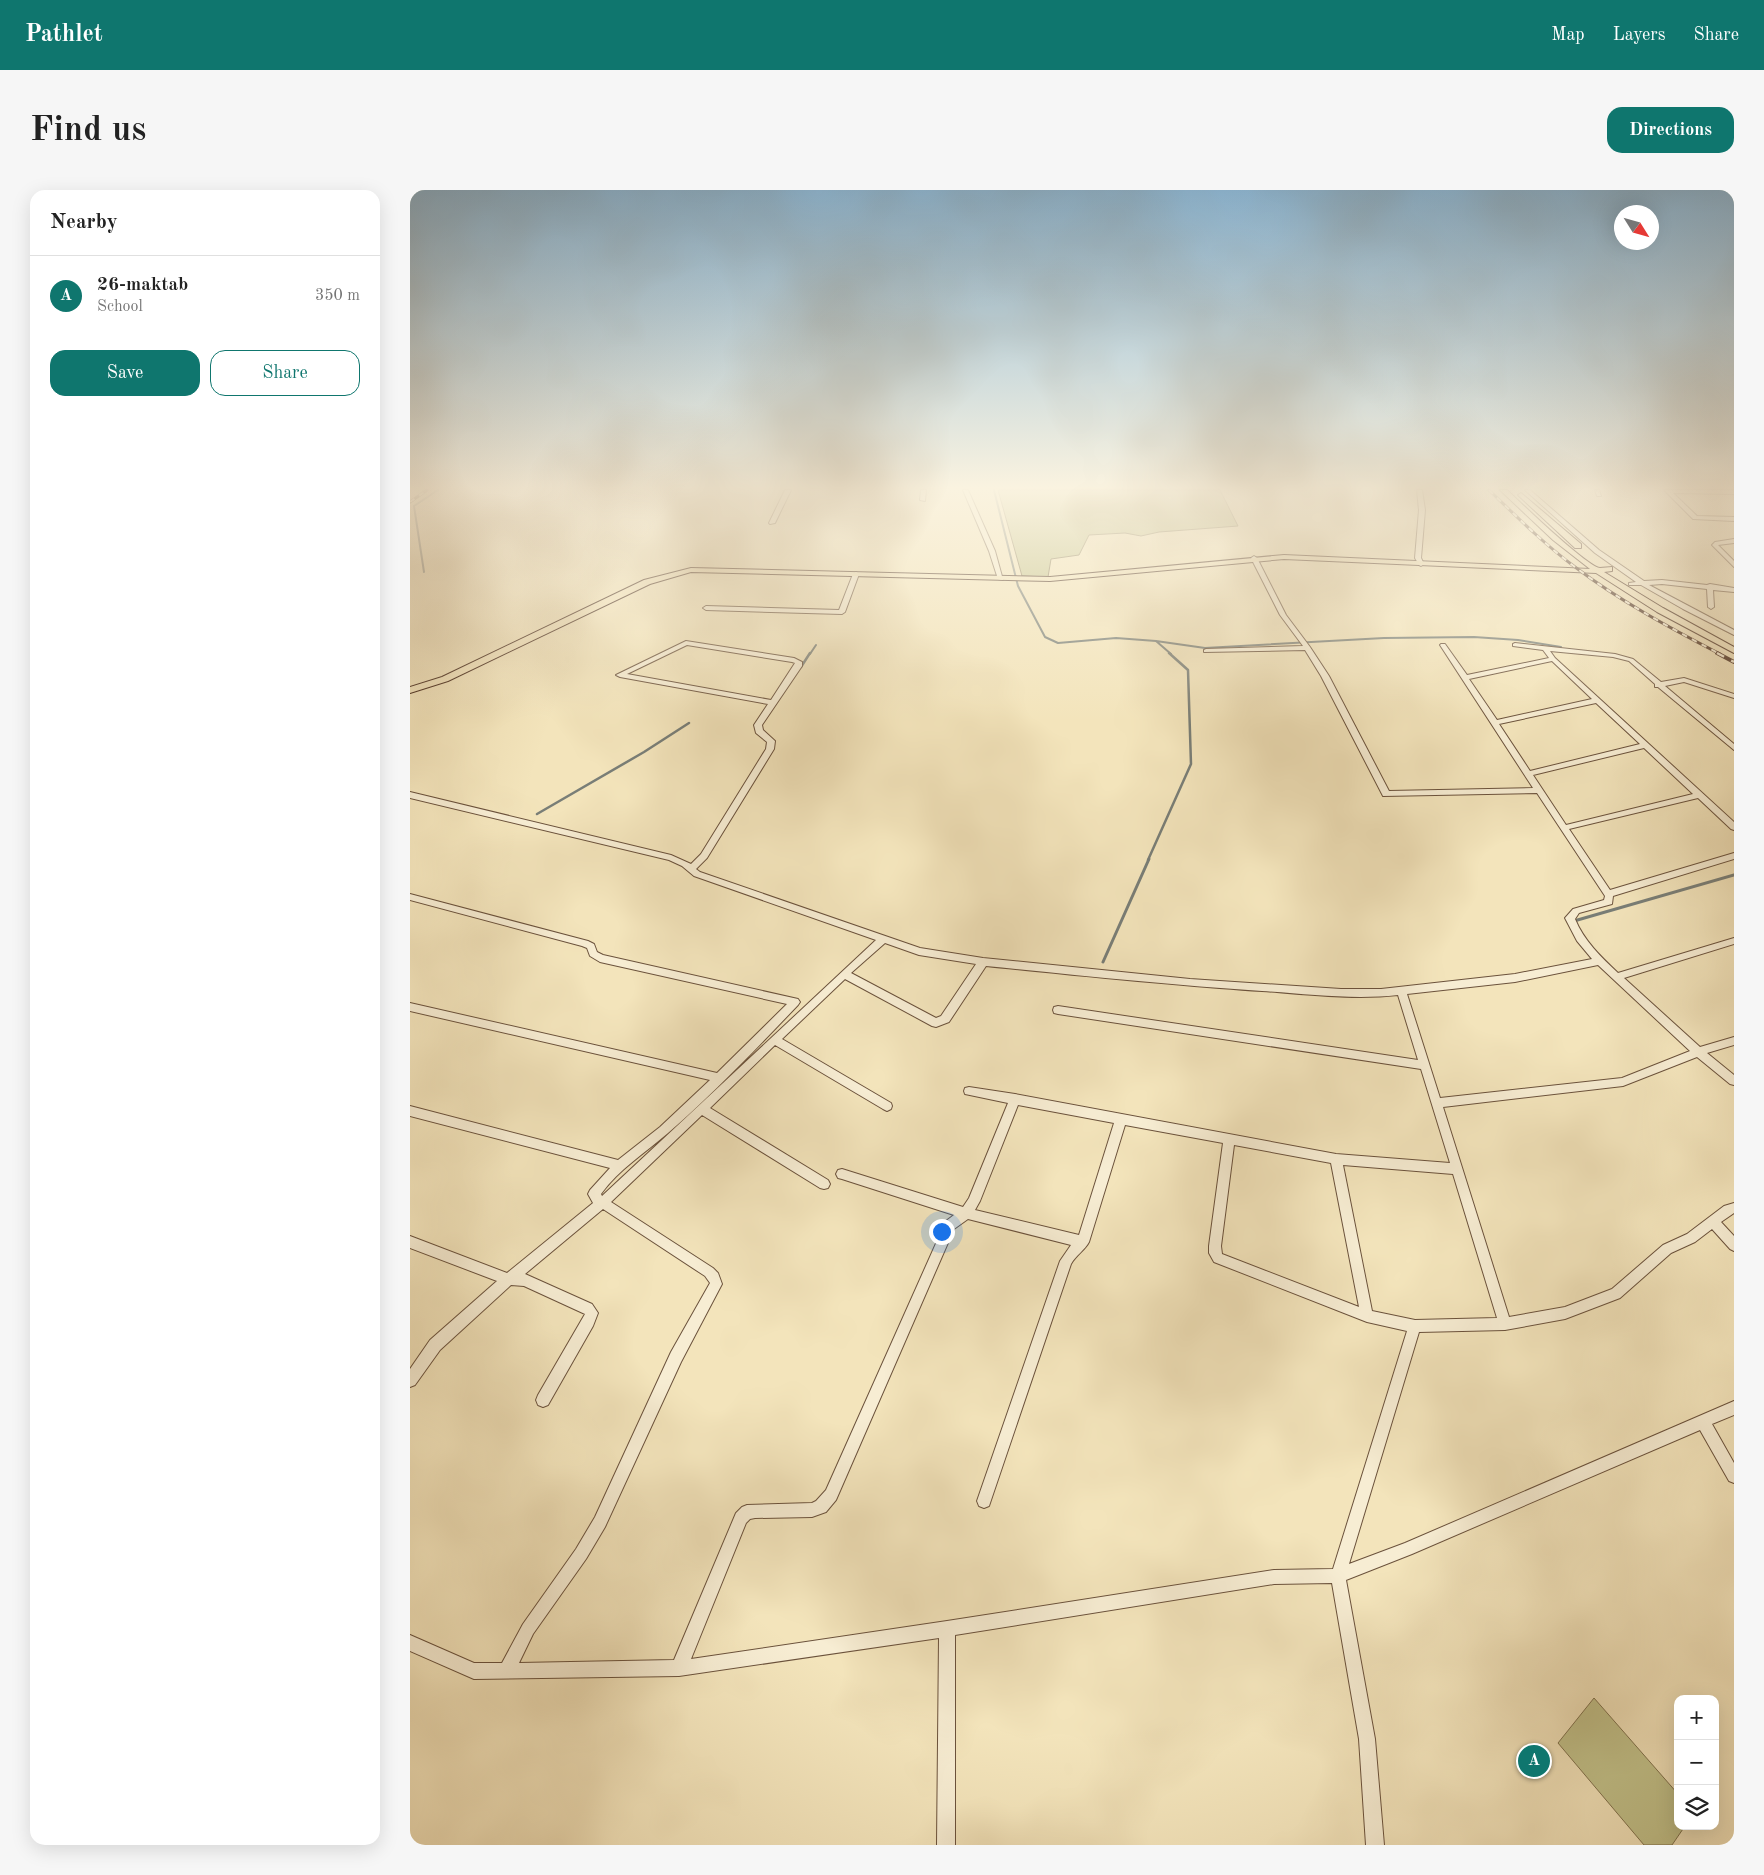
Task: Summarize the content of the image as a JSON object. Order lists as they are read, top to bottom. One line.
{"north":"bottom right","page":{"header":"Pathlet","nav":["Map","Layers","Share"],"buttons":["Directions",["Save","Share"]],"title":"Find us","heading":"Nearby","list":[{"mark":"A","name":"26-maktab","note":"School","value":"350 m"}],"map_buttons":["+","−"],"pins":"A"}}
